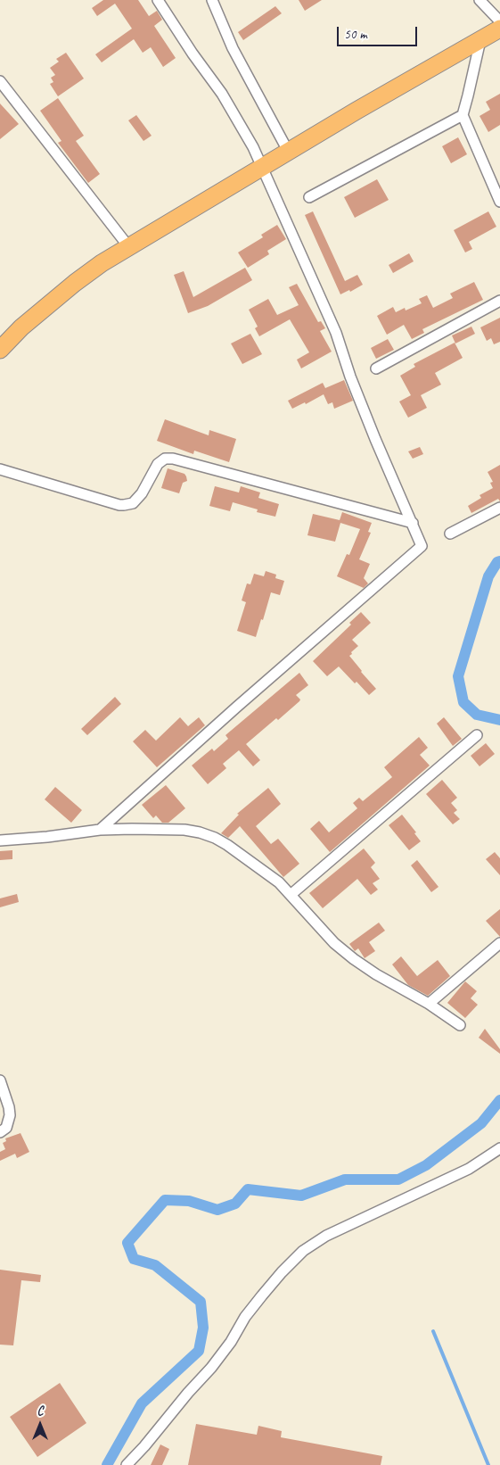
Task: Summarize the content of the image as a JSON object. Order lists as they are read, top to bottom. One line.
{"scale_bar":"50 m","north":"top"}
